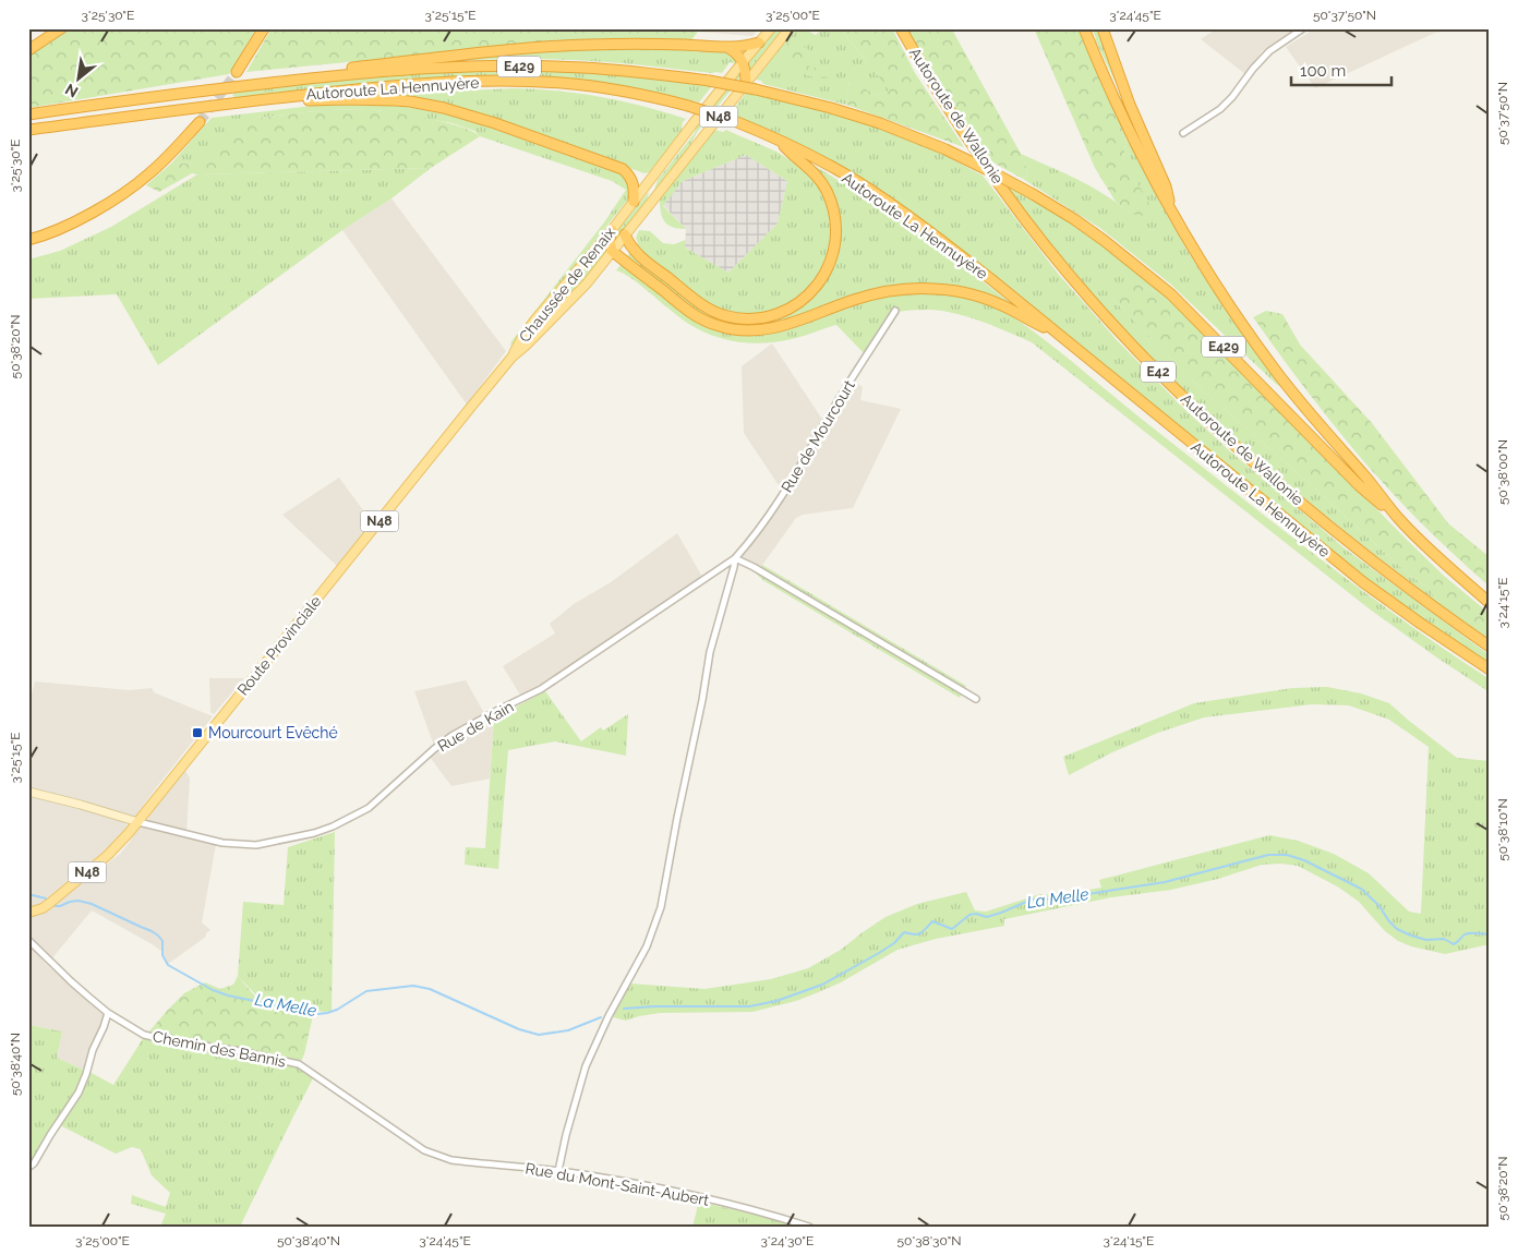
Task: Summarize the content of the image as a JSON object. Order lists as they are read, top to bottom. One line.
{"streets":{"highway":["E429","Autoroute La Hennuyère","Autoroute de Wallonie","E42"],"main road":["N48","Chaussée de Renaix","Route Provinciale"],"street":["Rue de Mourcourt","Rue de Kain","Chemin des Bannis","Rue du Mont-Saint-Aubert"]},"crossings":[["Chaussée de Renaix","Route Provinciale"],["Rue de Mourcourt","Rue de Kain"],["Route Provinciale","Rue de Kain"],["Chemin des Bannis","Rue du Mont-Saint-Aubert"]],"water":["La Melle"],"places":{"transit":["Mourcourt Evêché"]},"scale_bar":"100 m","north":"bottom left","coordinates":["3°25'30\"E","3°25'15\"E","3°25'00\"E","3°24'45\"E","50°37'50\"N","50°38'20\"N","50°38'00\"N","3°24'15\"E","50°38'10\"N","50°38'40\"N","3°24'30\"E","50°38'30\"N"]}
